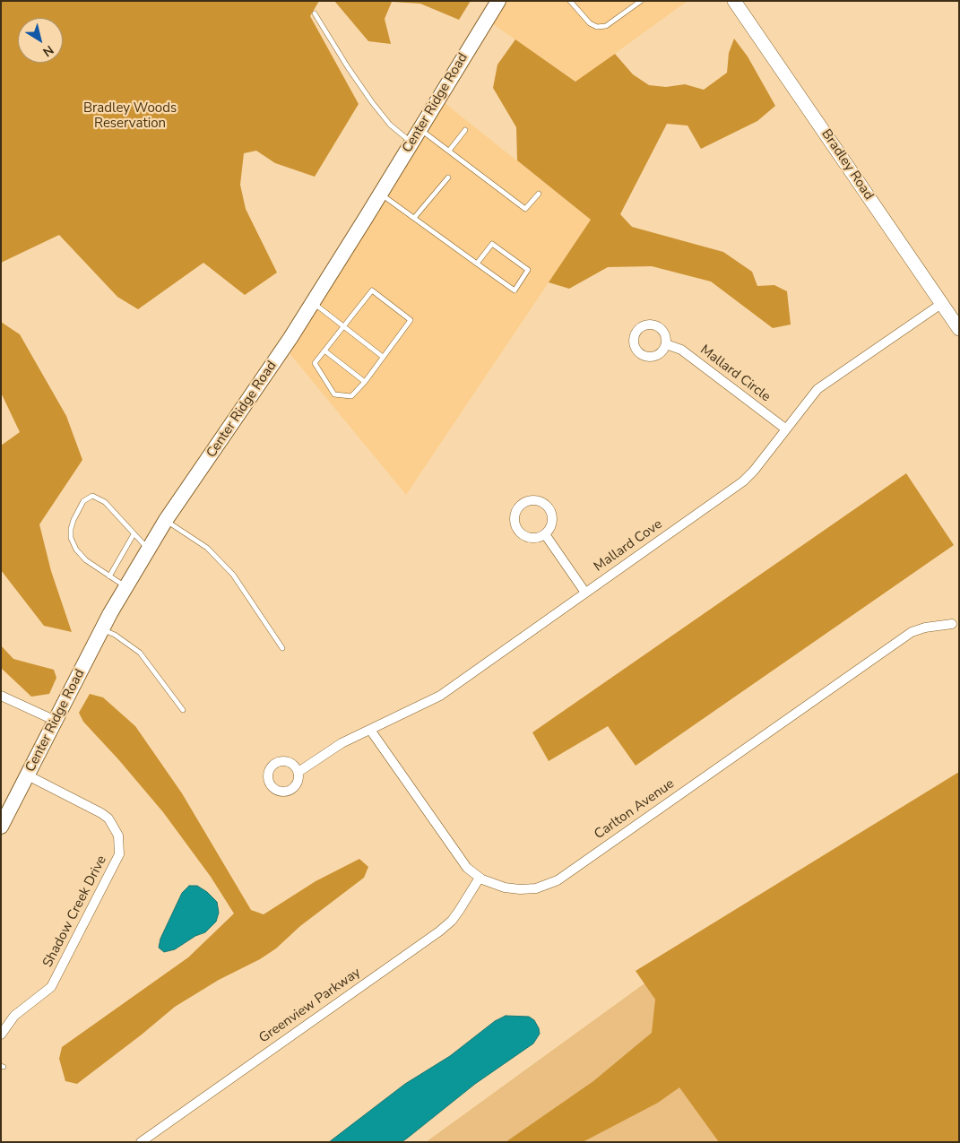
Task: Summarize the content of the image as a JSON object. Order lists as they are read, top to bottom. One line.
{"streets":{"main road":["Center Ridge Road"],"street":["Bradley Road","Mallard Circle","Mallard Cove","Carlton Avenue","Shadow Creek Drive","Greenview Parkway"]},"crossings":[["Center Ridge Road","Shadow Creek Drive"],["Bradley Road","Mallard Cove"],["Mallard Circle","Mallard Cove"],["Mallard Cove","Carlton Avenue"],["Carlton Avenue","Greenview Parkway"]],"parks":["Bradley Woods Reservation"],"north":"bottom right"}
